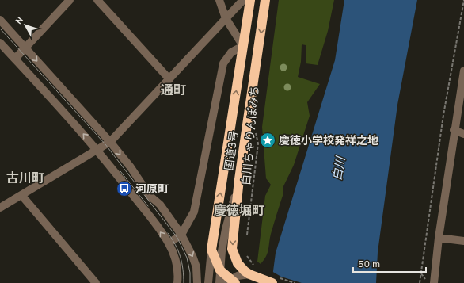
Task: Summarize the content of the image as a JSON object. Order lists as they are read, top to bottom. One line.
{"streets":{"highway":["国道3号"],"path":["白川ちゃりんぽみち"]},"districts":["通町","古川町","慶徳堀町"],"water":["白川"],"places":{"place":["慶徳小学校発祥之地"],"bus stop":["河原町"]},"scale_bar":"50 m","north":"top left"}
